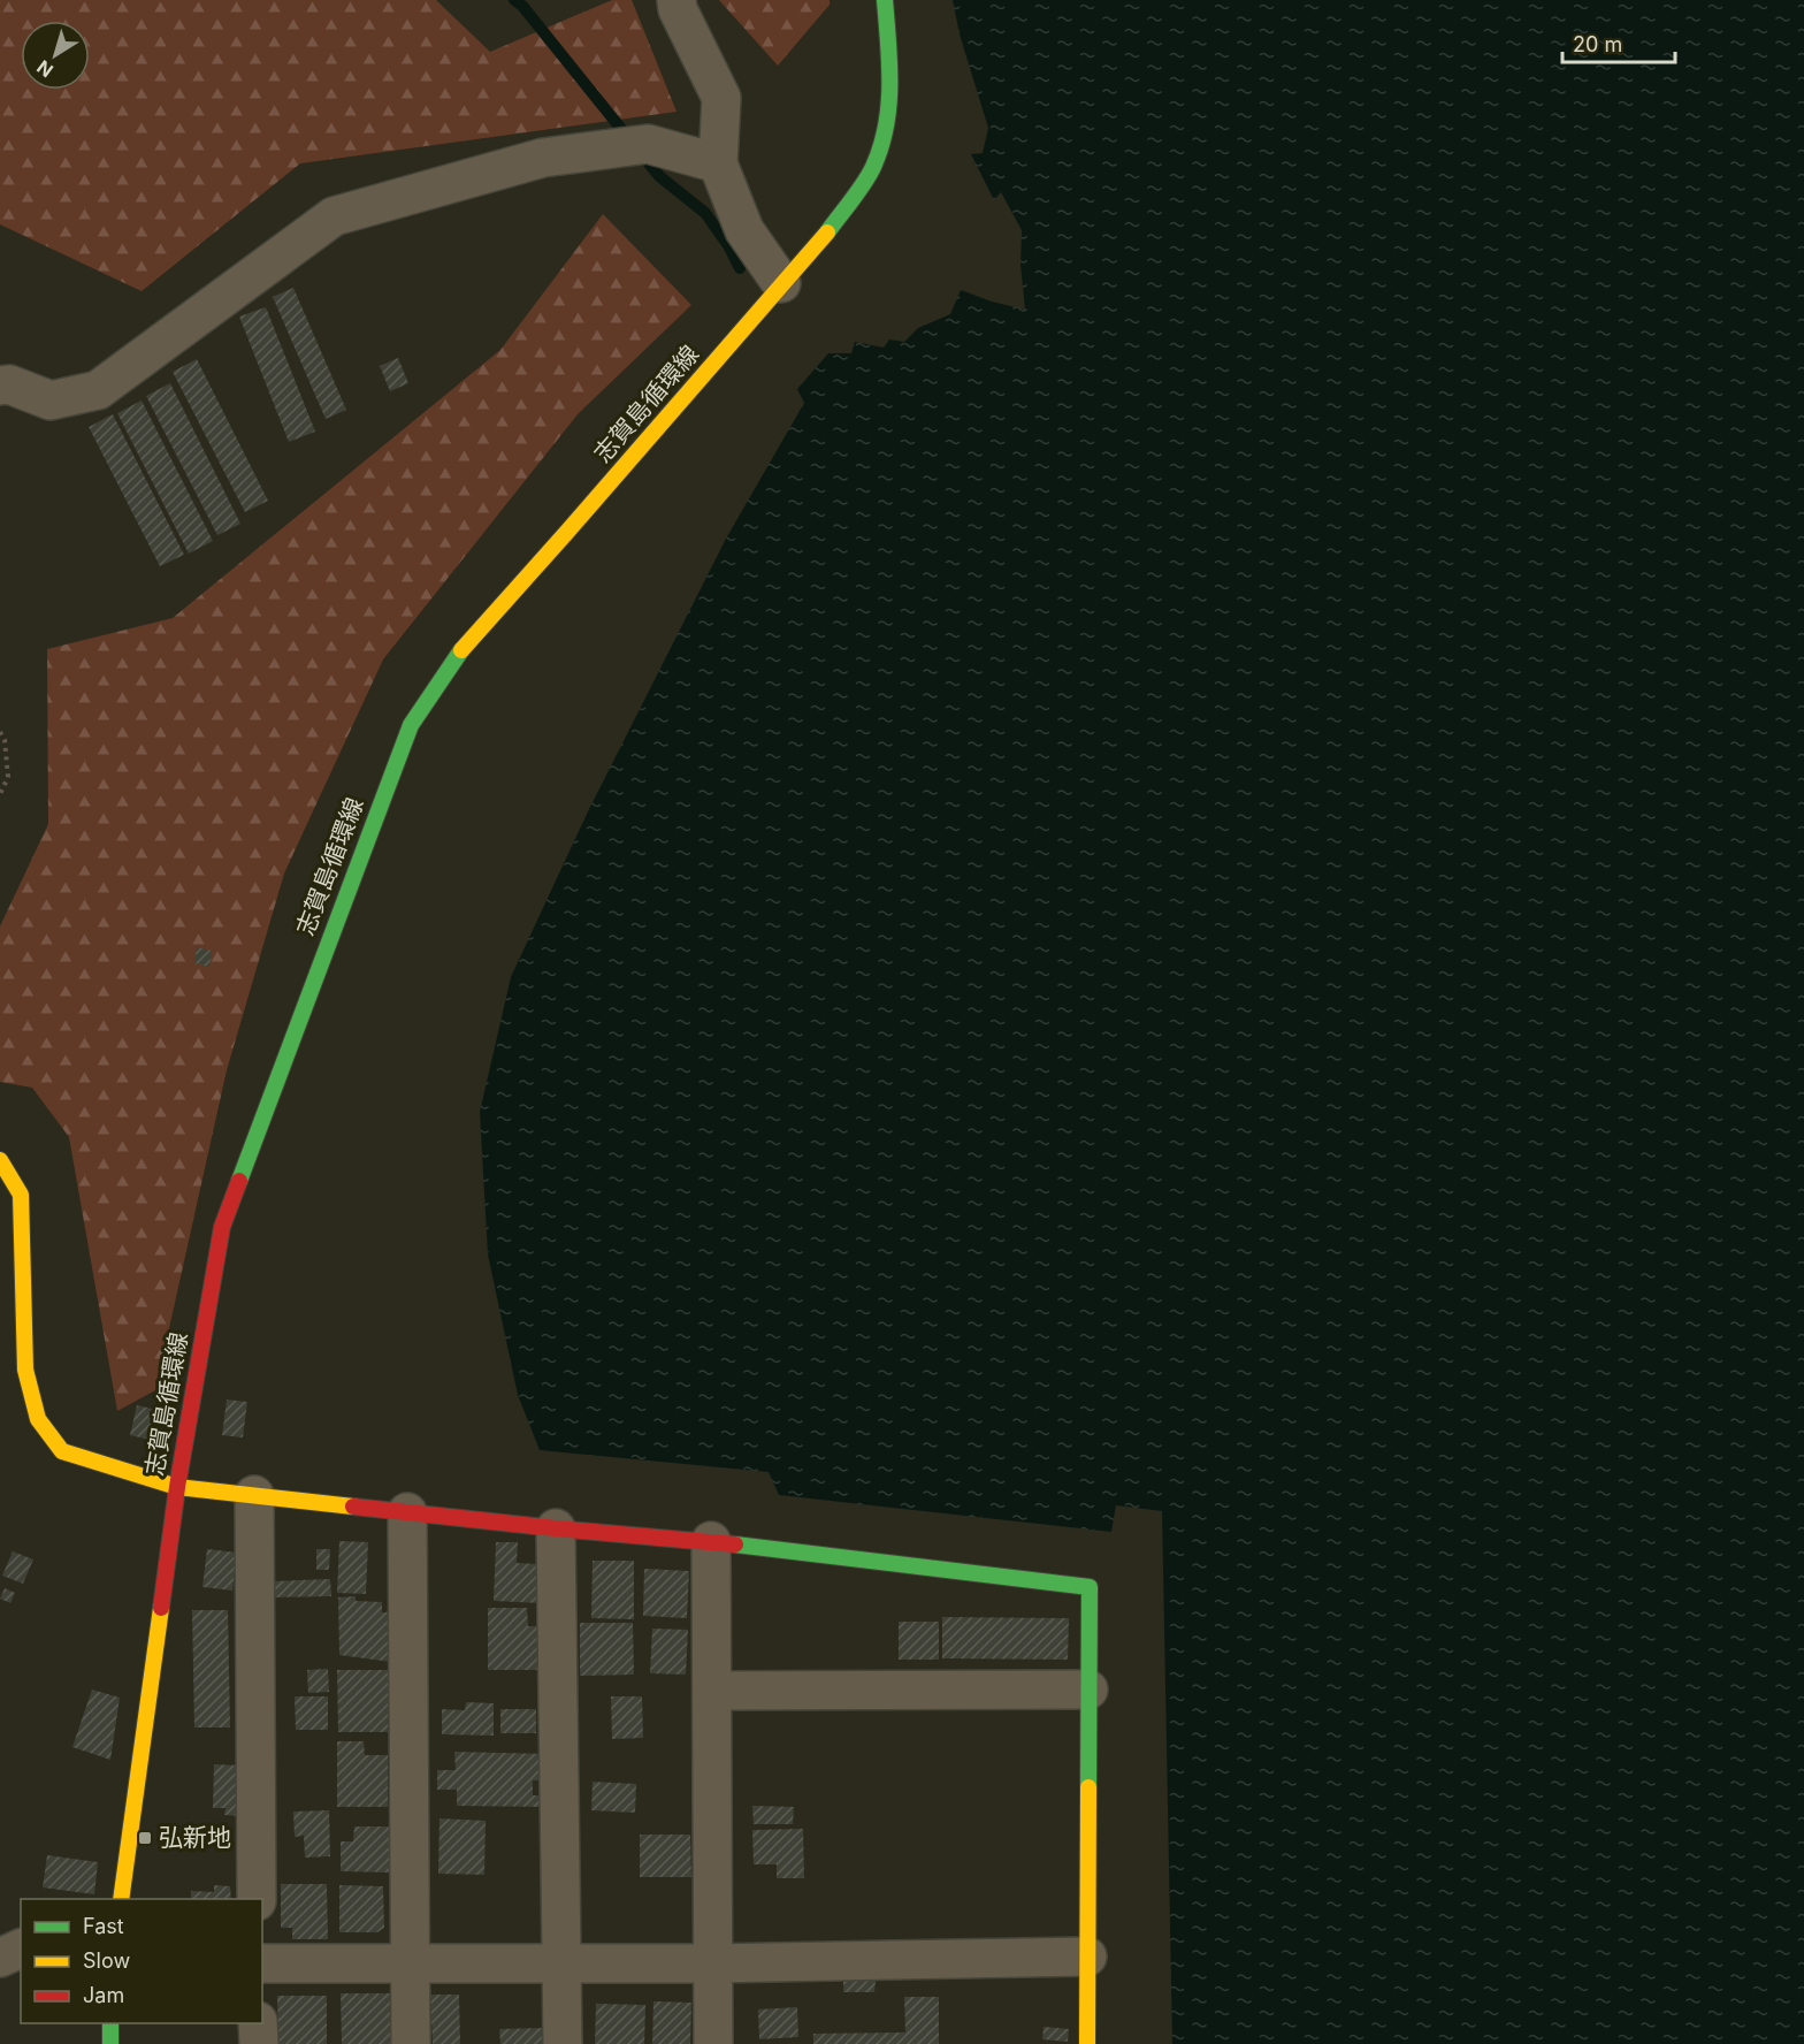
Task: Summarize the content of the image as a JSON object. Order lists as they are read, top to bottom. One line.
{"streets":{"main road":["志賀島循環線"]},"places":{"transit":["弘新地"]},"legend":["Fast","Slow","Jam"],"scale_bar":"20 m","north":"bottom left"}
